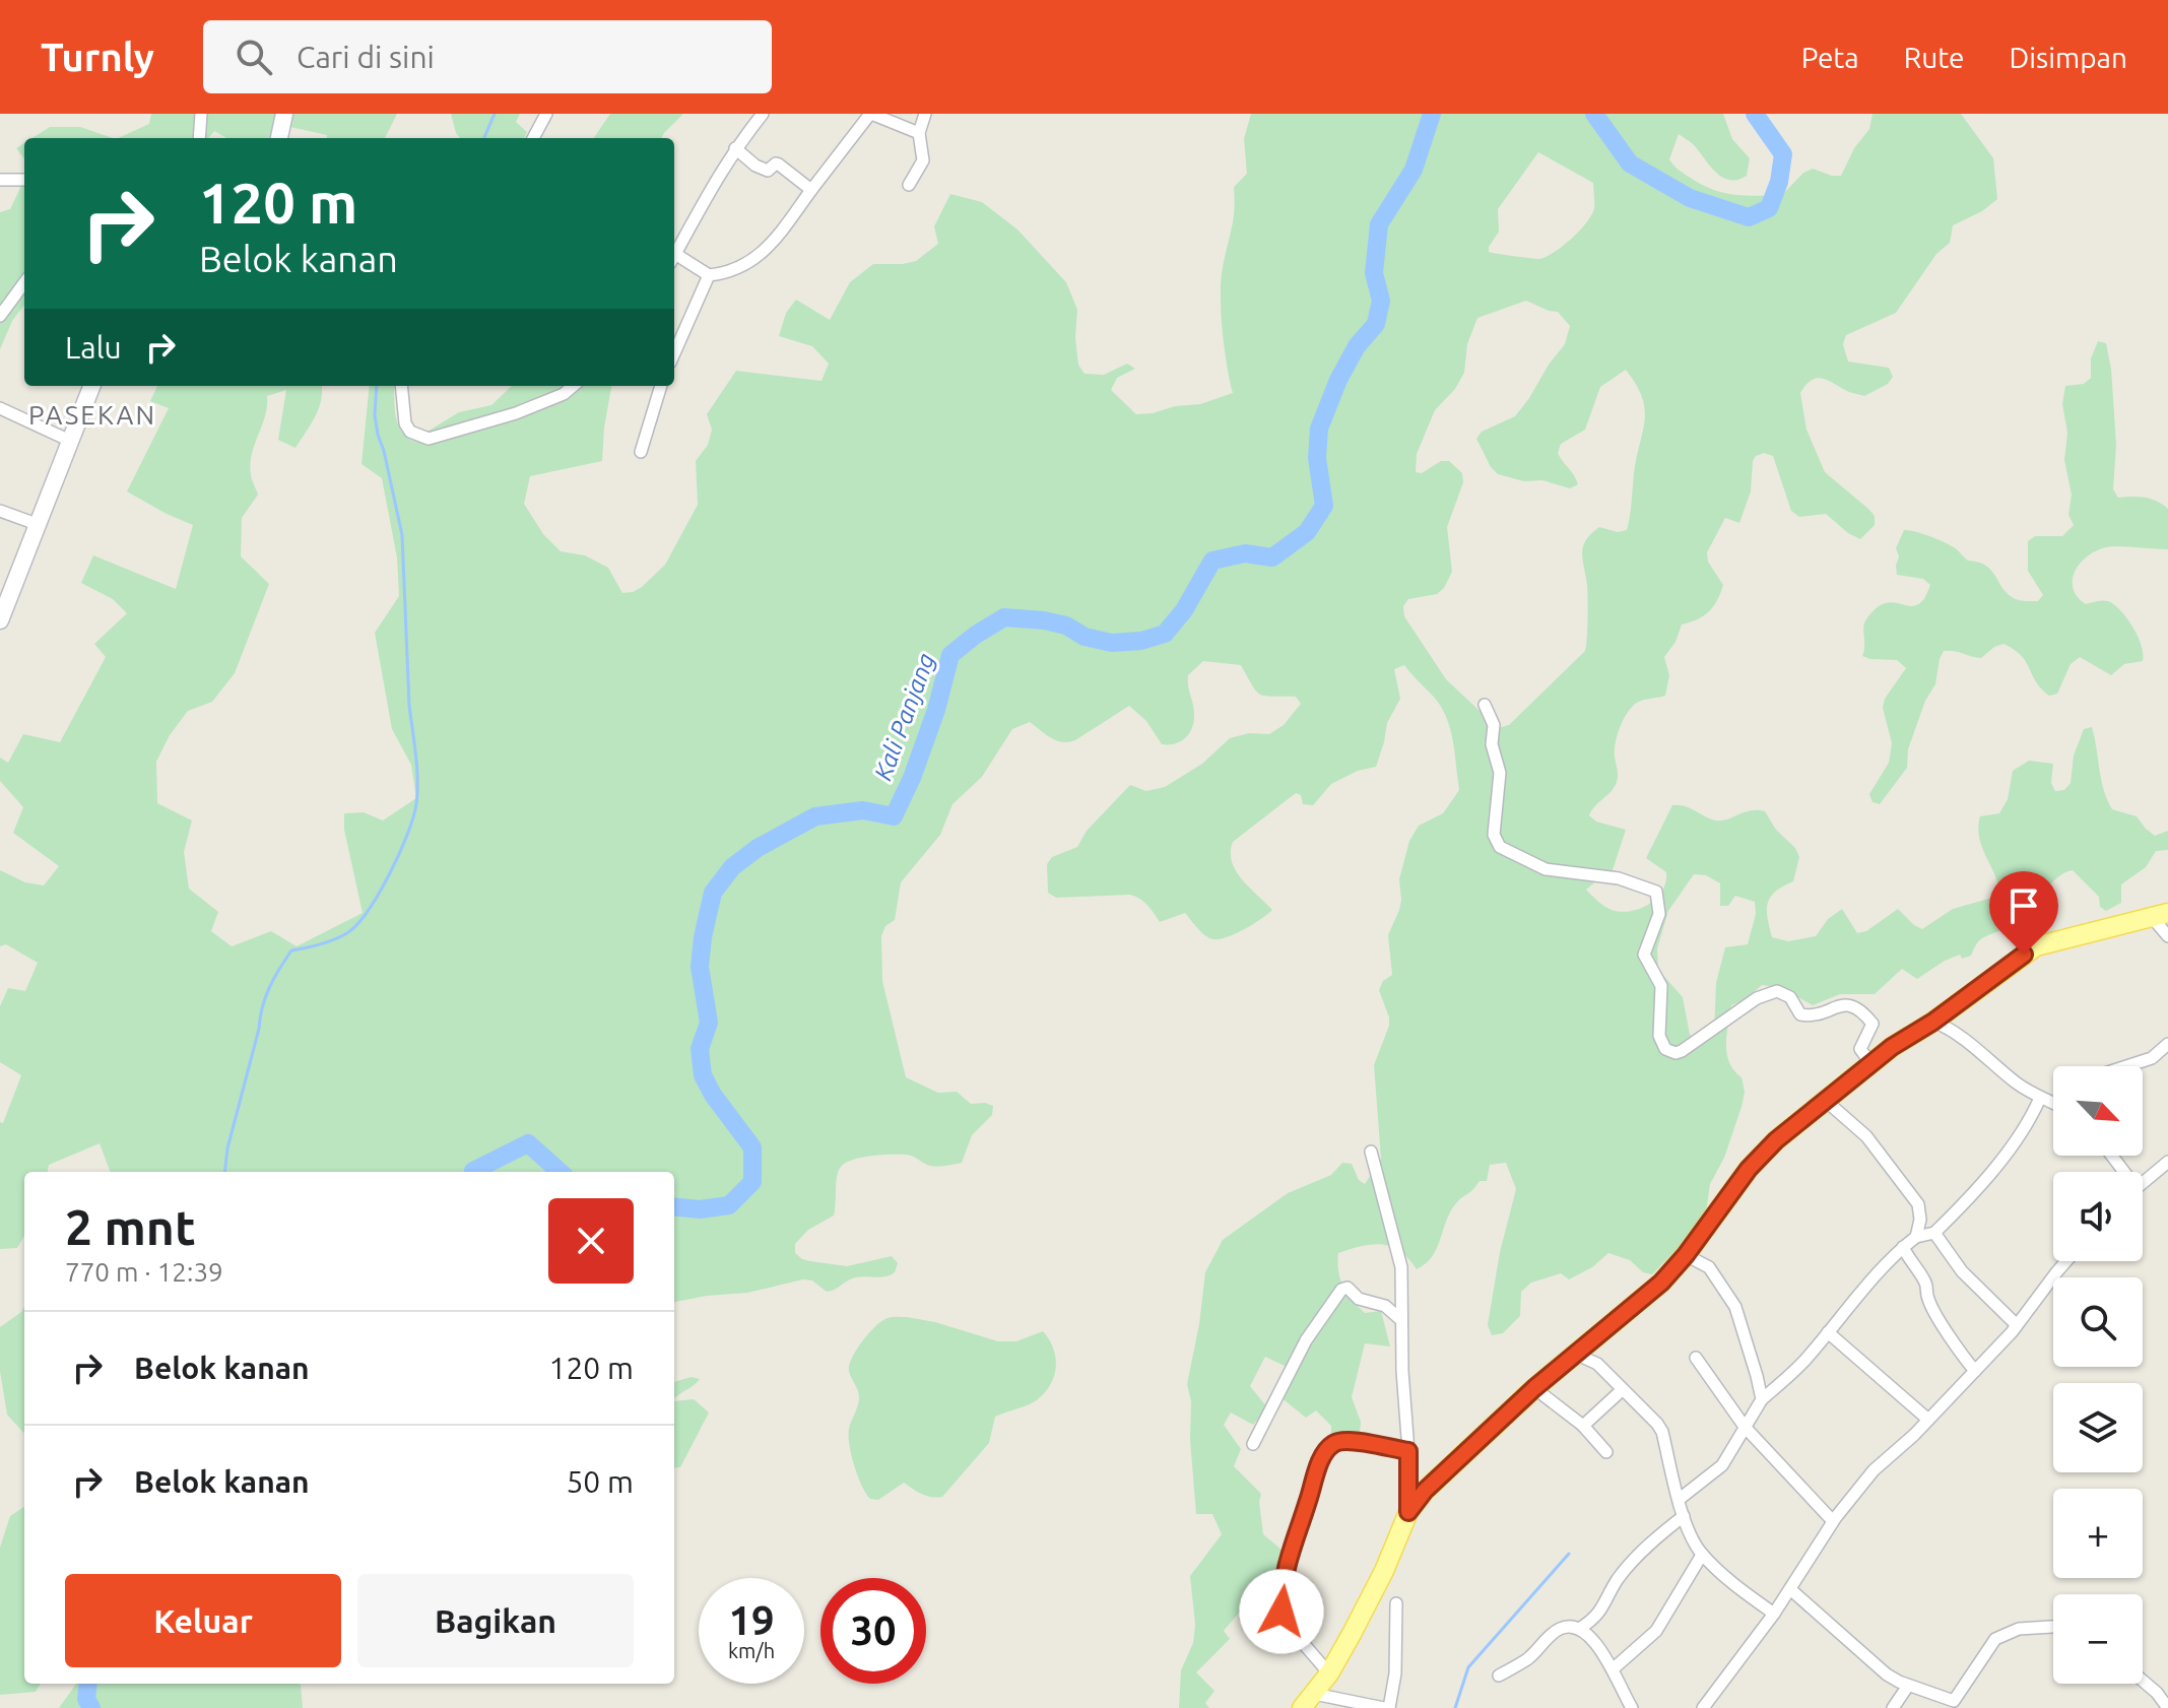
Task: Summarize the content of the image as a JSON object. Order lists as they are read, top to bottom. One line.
{"districts":["PASEKAN"],"water":["Kali Panjang"],"north":"bottom right","page":{"header":"Turnly","search":"Cari di sini","nav":["Peta","Rute","Disimpan"],"turn":["120 m","Belok kanan"],"then":"Lalu","map_buttons":["+","−"],"heading":["2 mnt","770 m · 12:39"],"list":[{"name":"Belok kanan","value":"120 m"},{"name":"Belok kanan","value":"50 m"}],"buttons":["Keluar","Bagikan"],"speed":"19 km/h","limit":"30"}}
